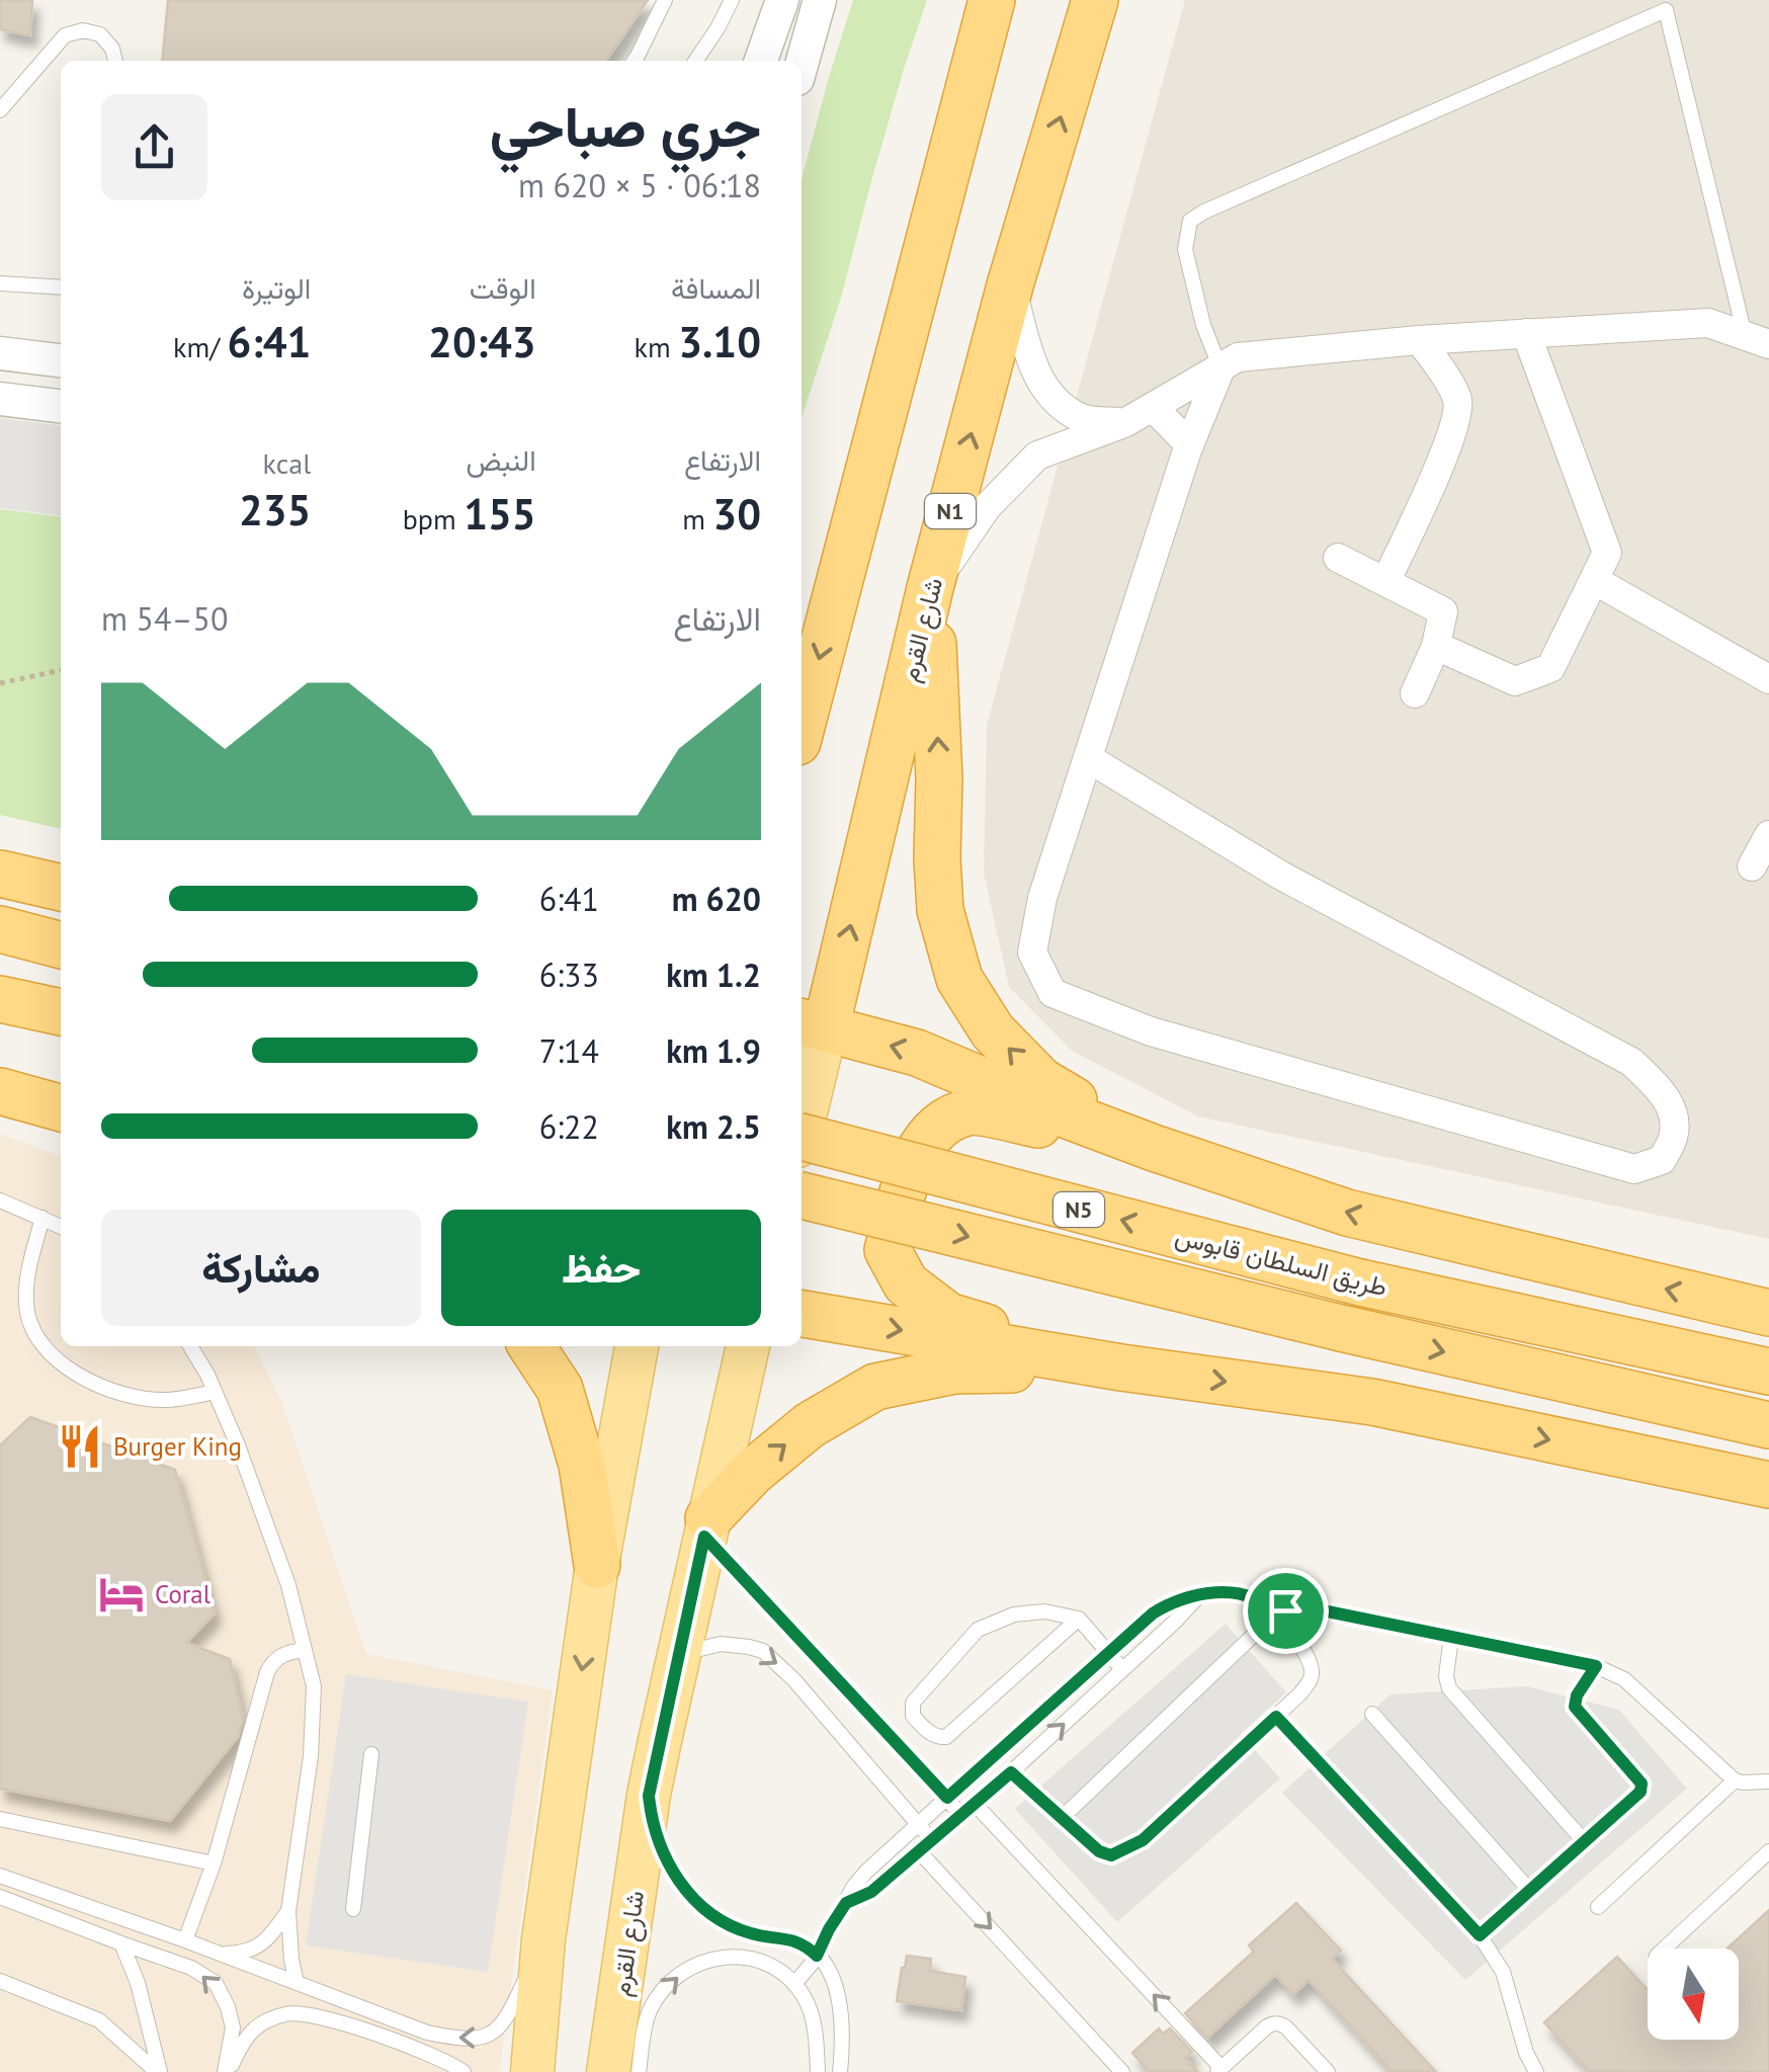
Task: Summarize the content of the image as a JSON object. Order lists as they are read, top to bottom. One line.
{"streets":{"highway":["N1","شارع القرم","N5","طريق السلطان قابوس"]},"places":{"restaurant":["Burger King"],"hotel":["Coral"]},"north":"bottom","page":{"heading":["جري صباحي","06:18 · 5 × 620 m"],"stats":[["المسافة","3.10 km"],["الوقت","20:43"],["الوتيرة","6:41 /km"],["الارتفاع","30 m"],["النبض","155 bpm"],["kcal","235"]],"chart":["الارتفاع","50–54 m"],"list":[{"name":"620 m","note":"6:41"},{"name":"1.2 km","note":"6:33"},{"name":"1.9 km","note":"7:14"},{"name":"2.5 km","note":"6:22"}],"buttons":["حفظ","مشاركة"]}}
